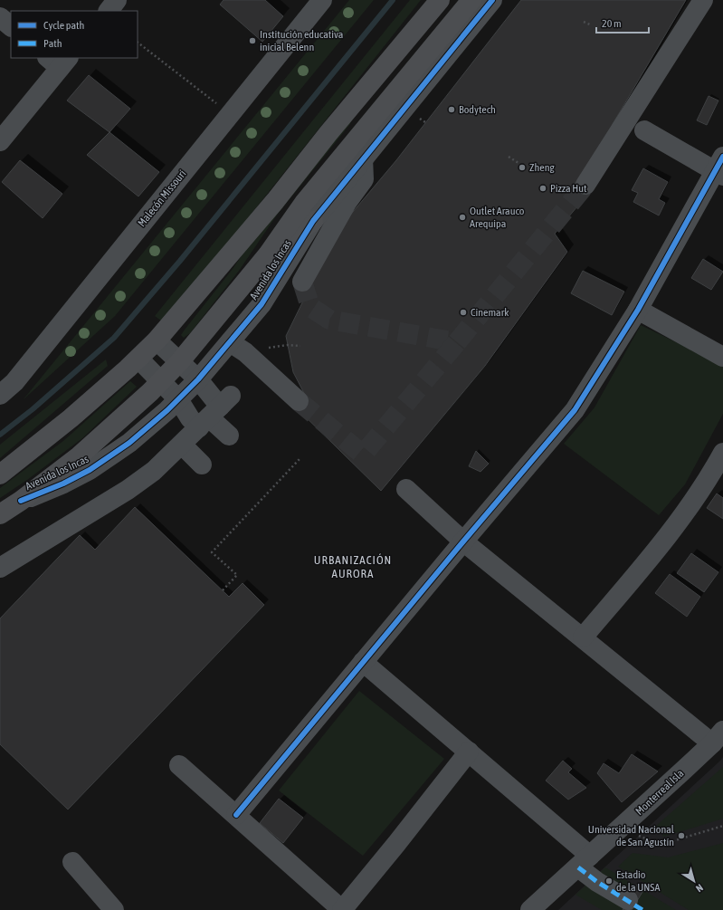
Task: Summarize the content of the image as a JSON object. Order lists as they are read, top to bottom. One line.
{"streets":{"main road":["Avenida los Incas"],"street":["Malecón Missouri","Monterreal Isla"]},"districts":["URBANIZACIÓN AURORA"],"places":["Institución educativa inicial Belenn","Bodytech","Zheng","Pizza Hut","Outlet Arauco Arequipa","Cinemark","Universidad Nacional de San Agustín","Estadio de la UNSA"],"legend":["Cycle path","Path"],"scale_bar":"20 m","north":"bottom right"}
